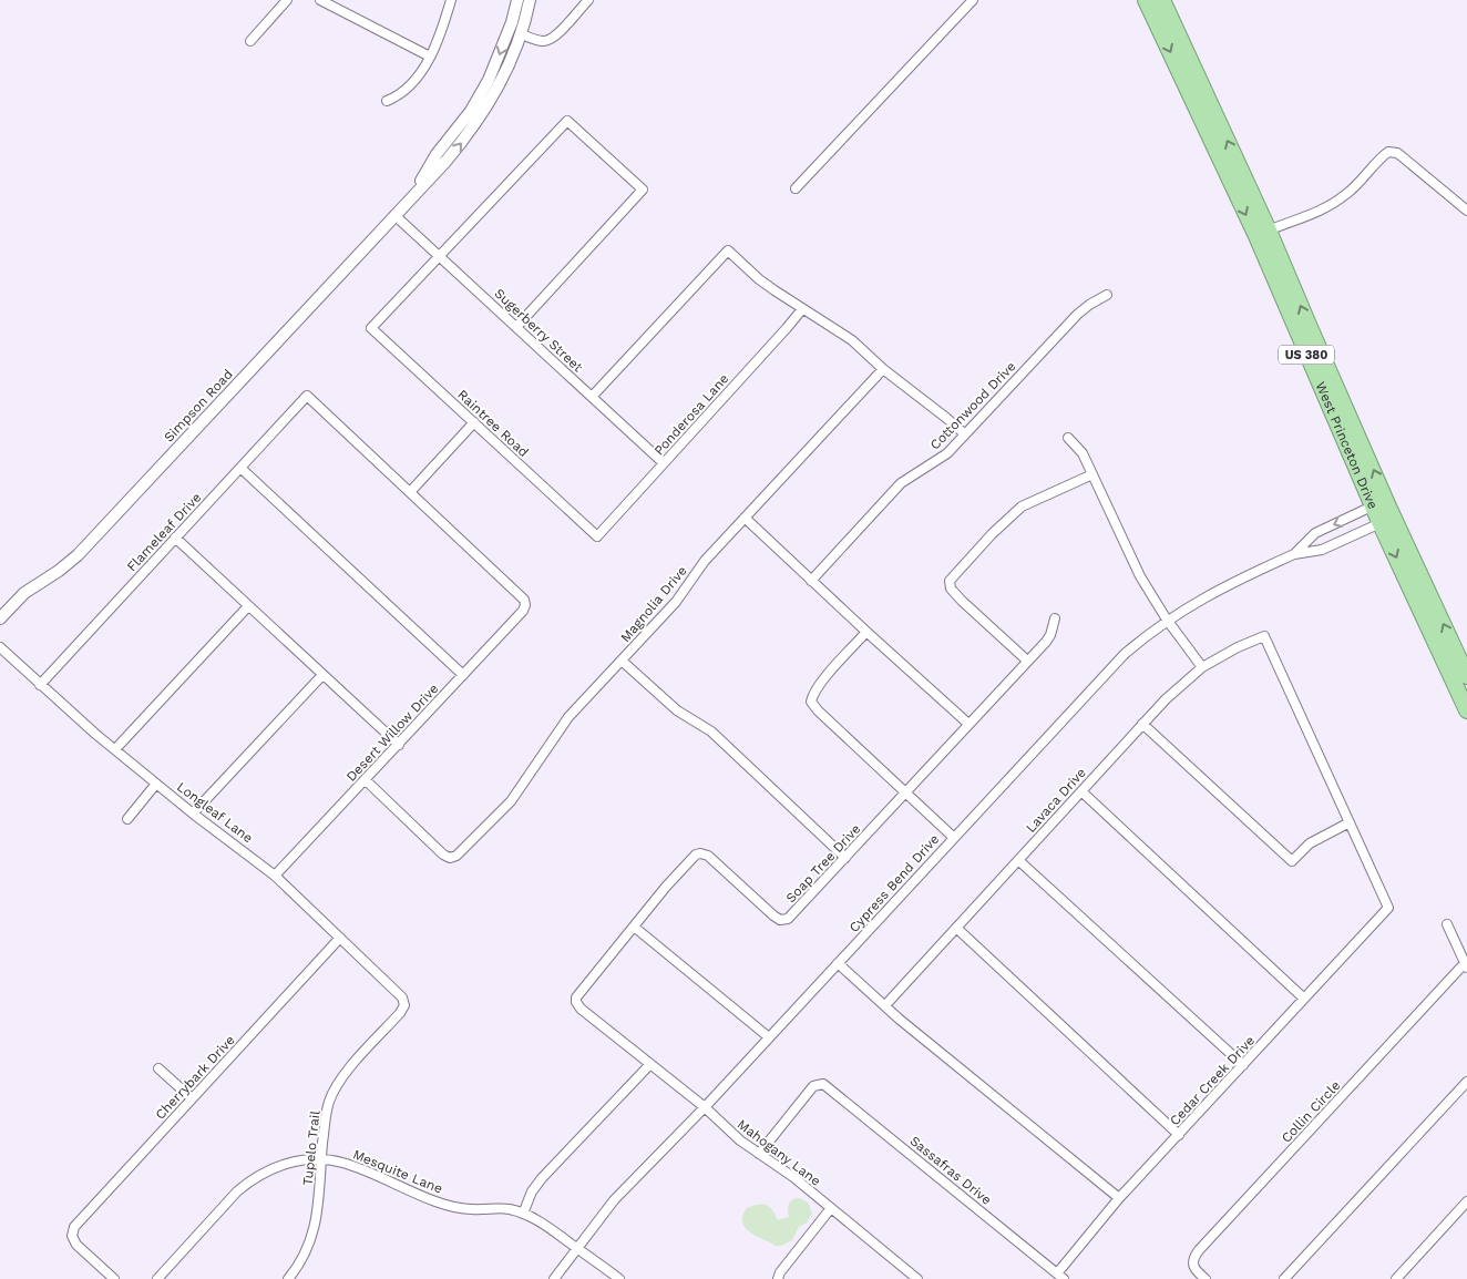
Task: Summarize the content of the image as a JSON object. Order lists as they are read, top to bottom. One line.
{"streets":{"highway":["US 380","West Princeton Drive"],"street":["Sugerberry Street","Simpson Road","Cottonwood Drive","Ponderosa Lane","Raintree Road","Flameleaf Drive","Magnolia Drive","Desert Willow Drive","Lavaca Drive","Longleaf Lane","Soap Tree Drive","Cypress Bend Drive","Cherrybark Drive","Cedar Creek Drive","Collin Circle","Tupelo Trail","Mahogany Lane","Sassafras Drive","Mesquite Lane"]},"crossings":[["Sugerberry Street","Simpson Road"],["Sugerberry Street","Ponderosa Lane"],["Sugerberry Street","Raintree Road"],["Ponderosa Lane","Raintree Road"],["West Princeton Drive","Cypress Bend Drive"],["Flameleaf Drive","Desert Willow Drive"],["Flameleaf Drive","Longleaf Lane"],["Magnolia Drive","Desert Willow Drive"],["Desert Willow Drive","Longleaf Lane"],["Lavaca Drive","Cedar Creek Drive"],["Longleaf Lane","Cherrybark Drive"],["Longleaf Lane","Tupelo Trail"],["Soap Tree Drive","Mahogany Lane"],["Cypress Bend Drive","Mahogany Lane"],["Cypress Bend Drive","Mesquite Lane"],["Cedar Creek Drive","Sassafras Drive"],["Tupelo Trail","Mesquite Lane"],["Mahogany Lane","Sassafras Drive"]]}
